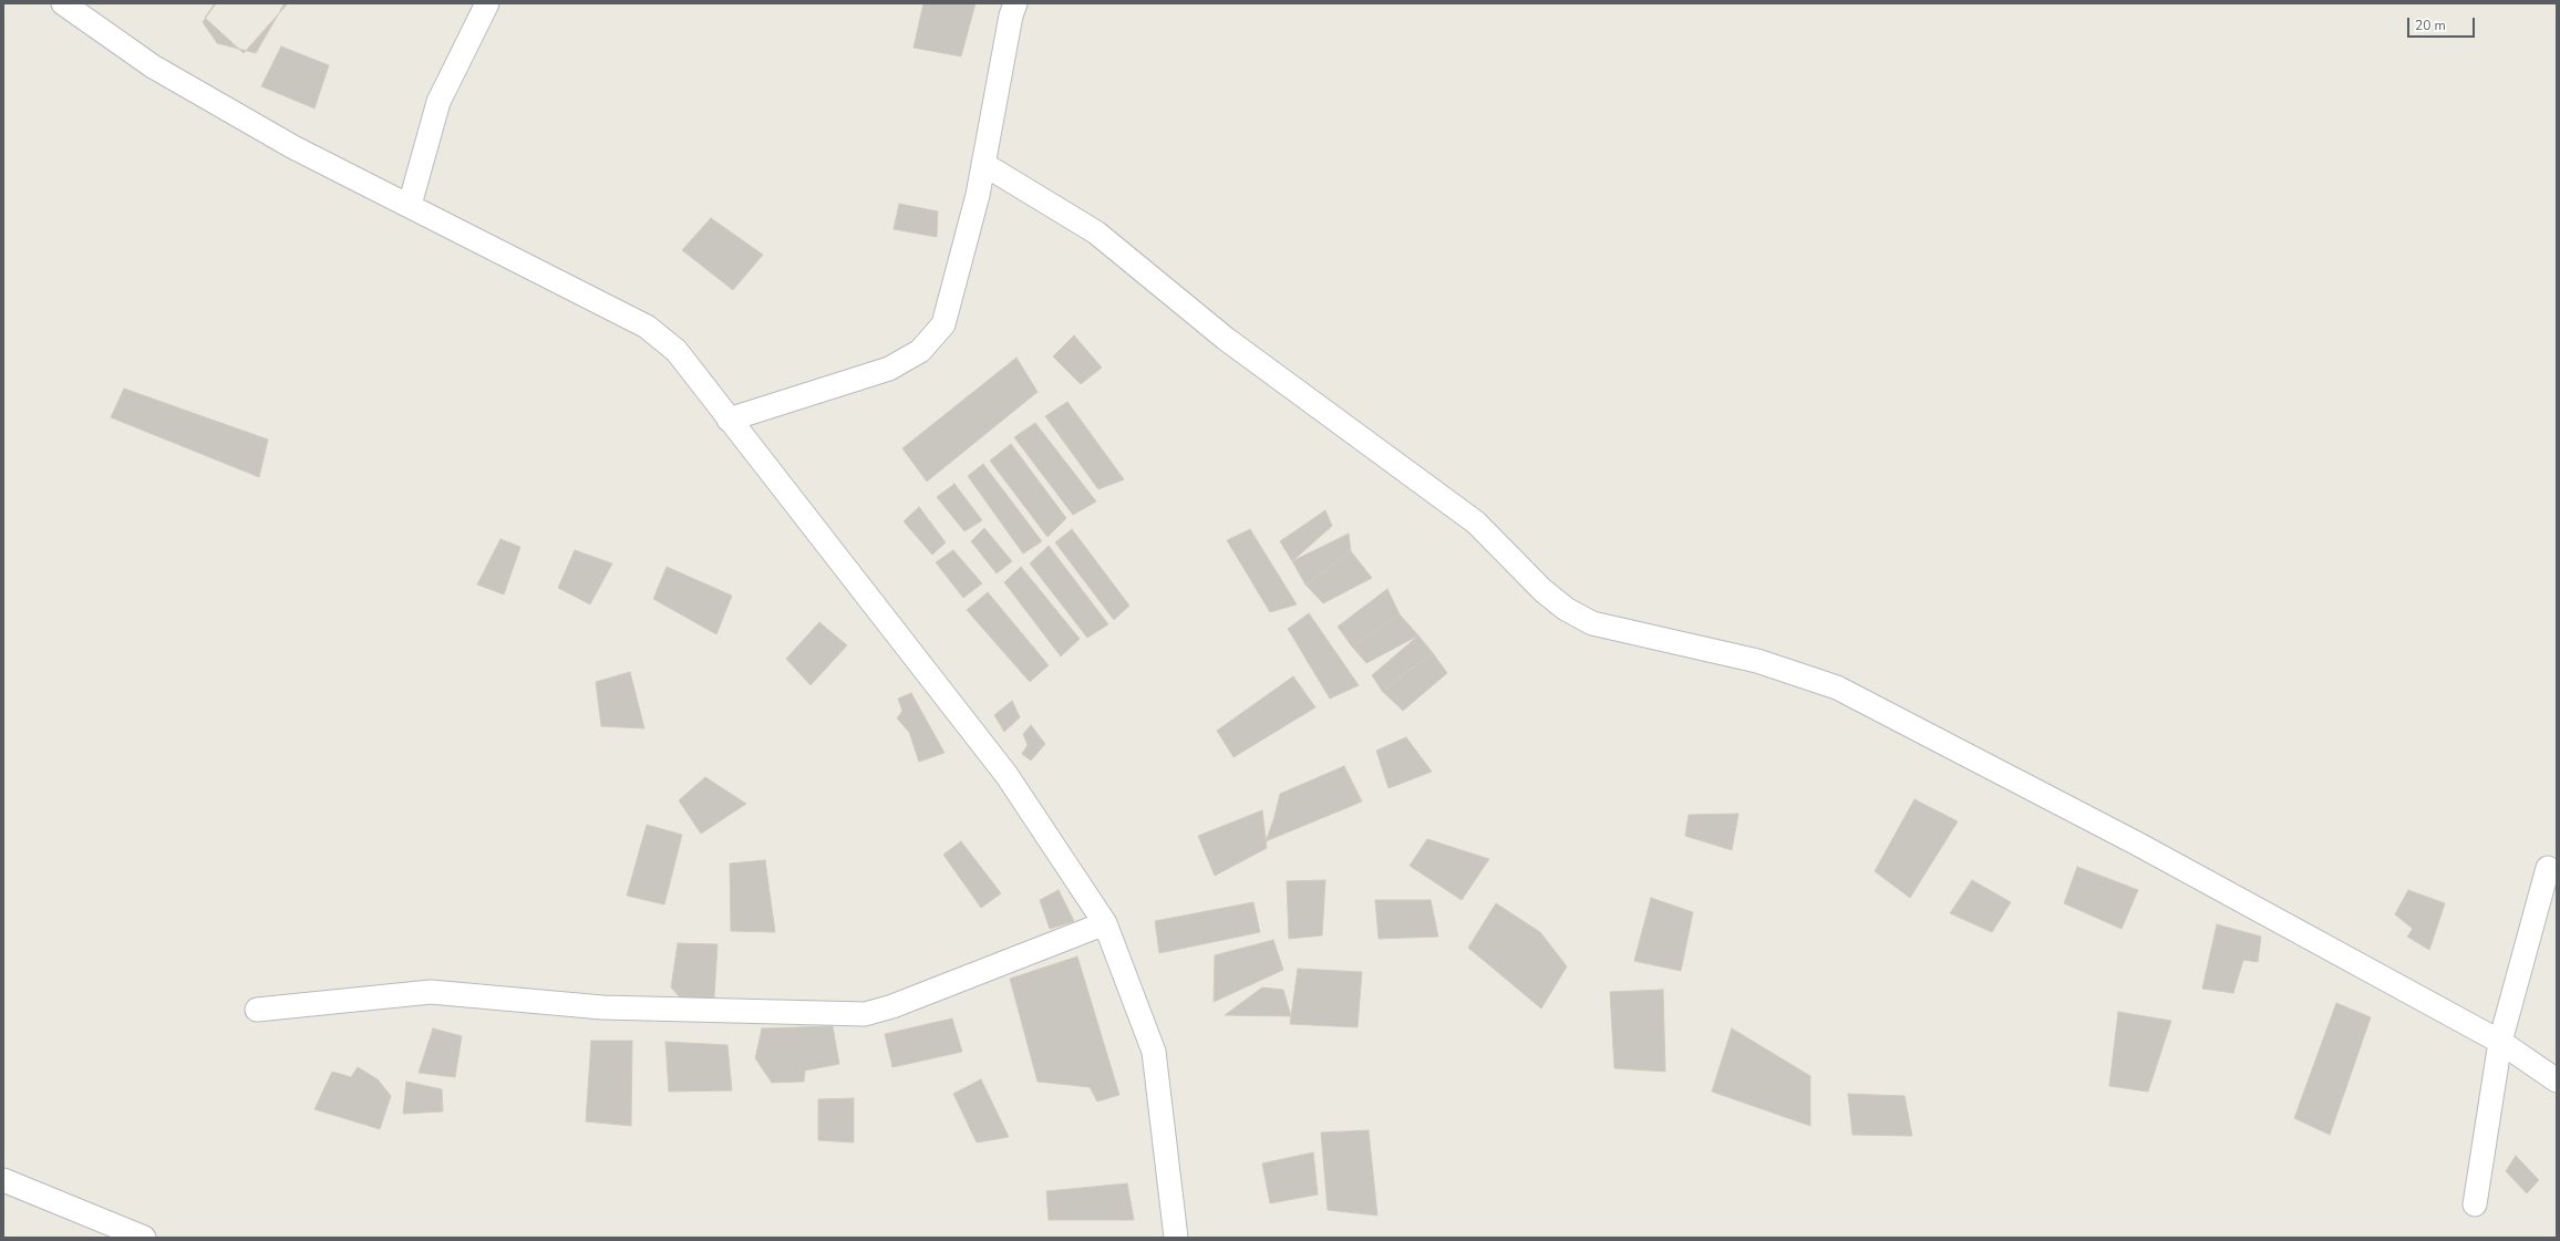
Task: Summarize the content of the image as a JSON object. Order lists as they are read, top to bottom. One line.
{"scale_bar":"20 m"}
